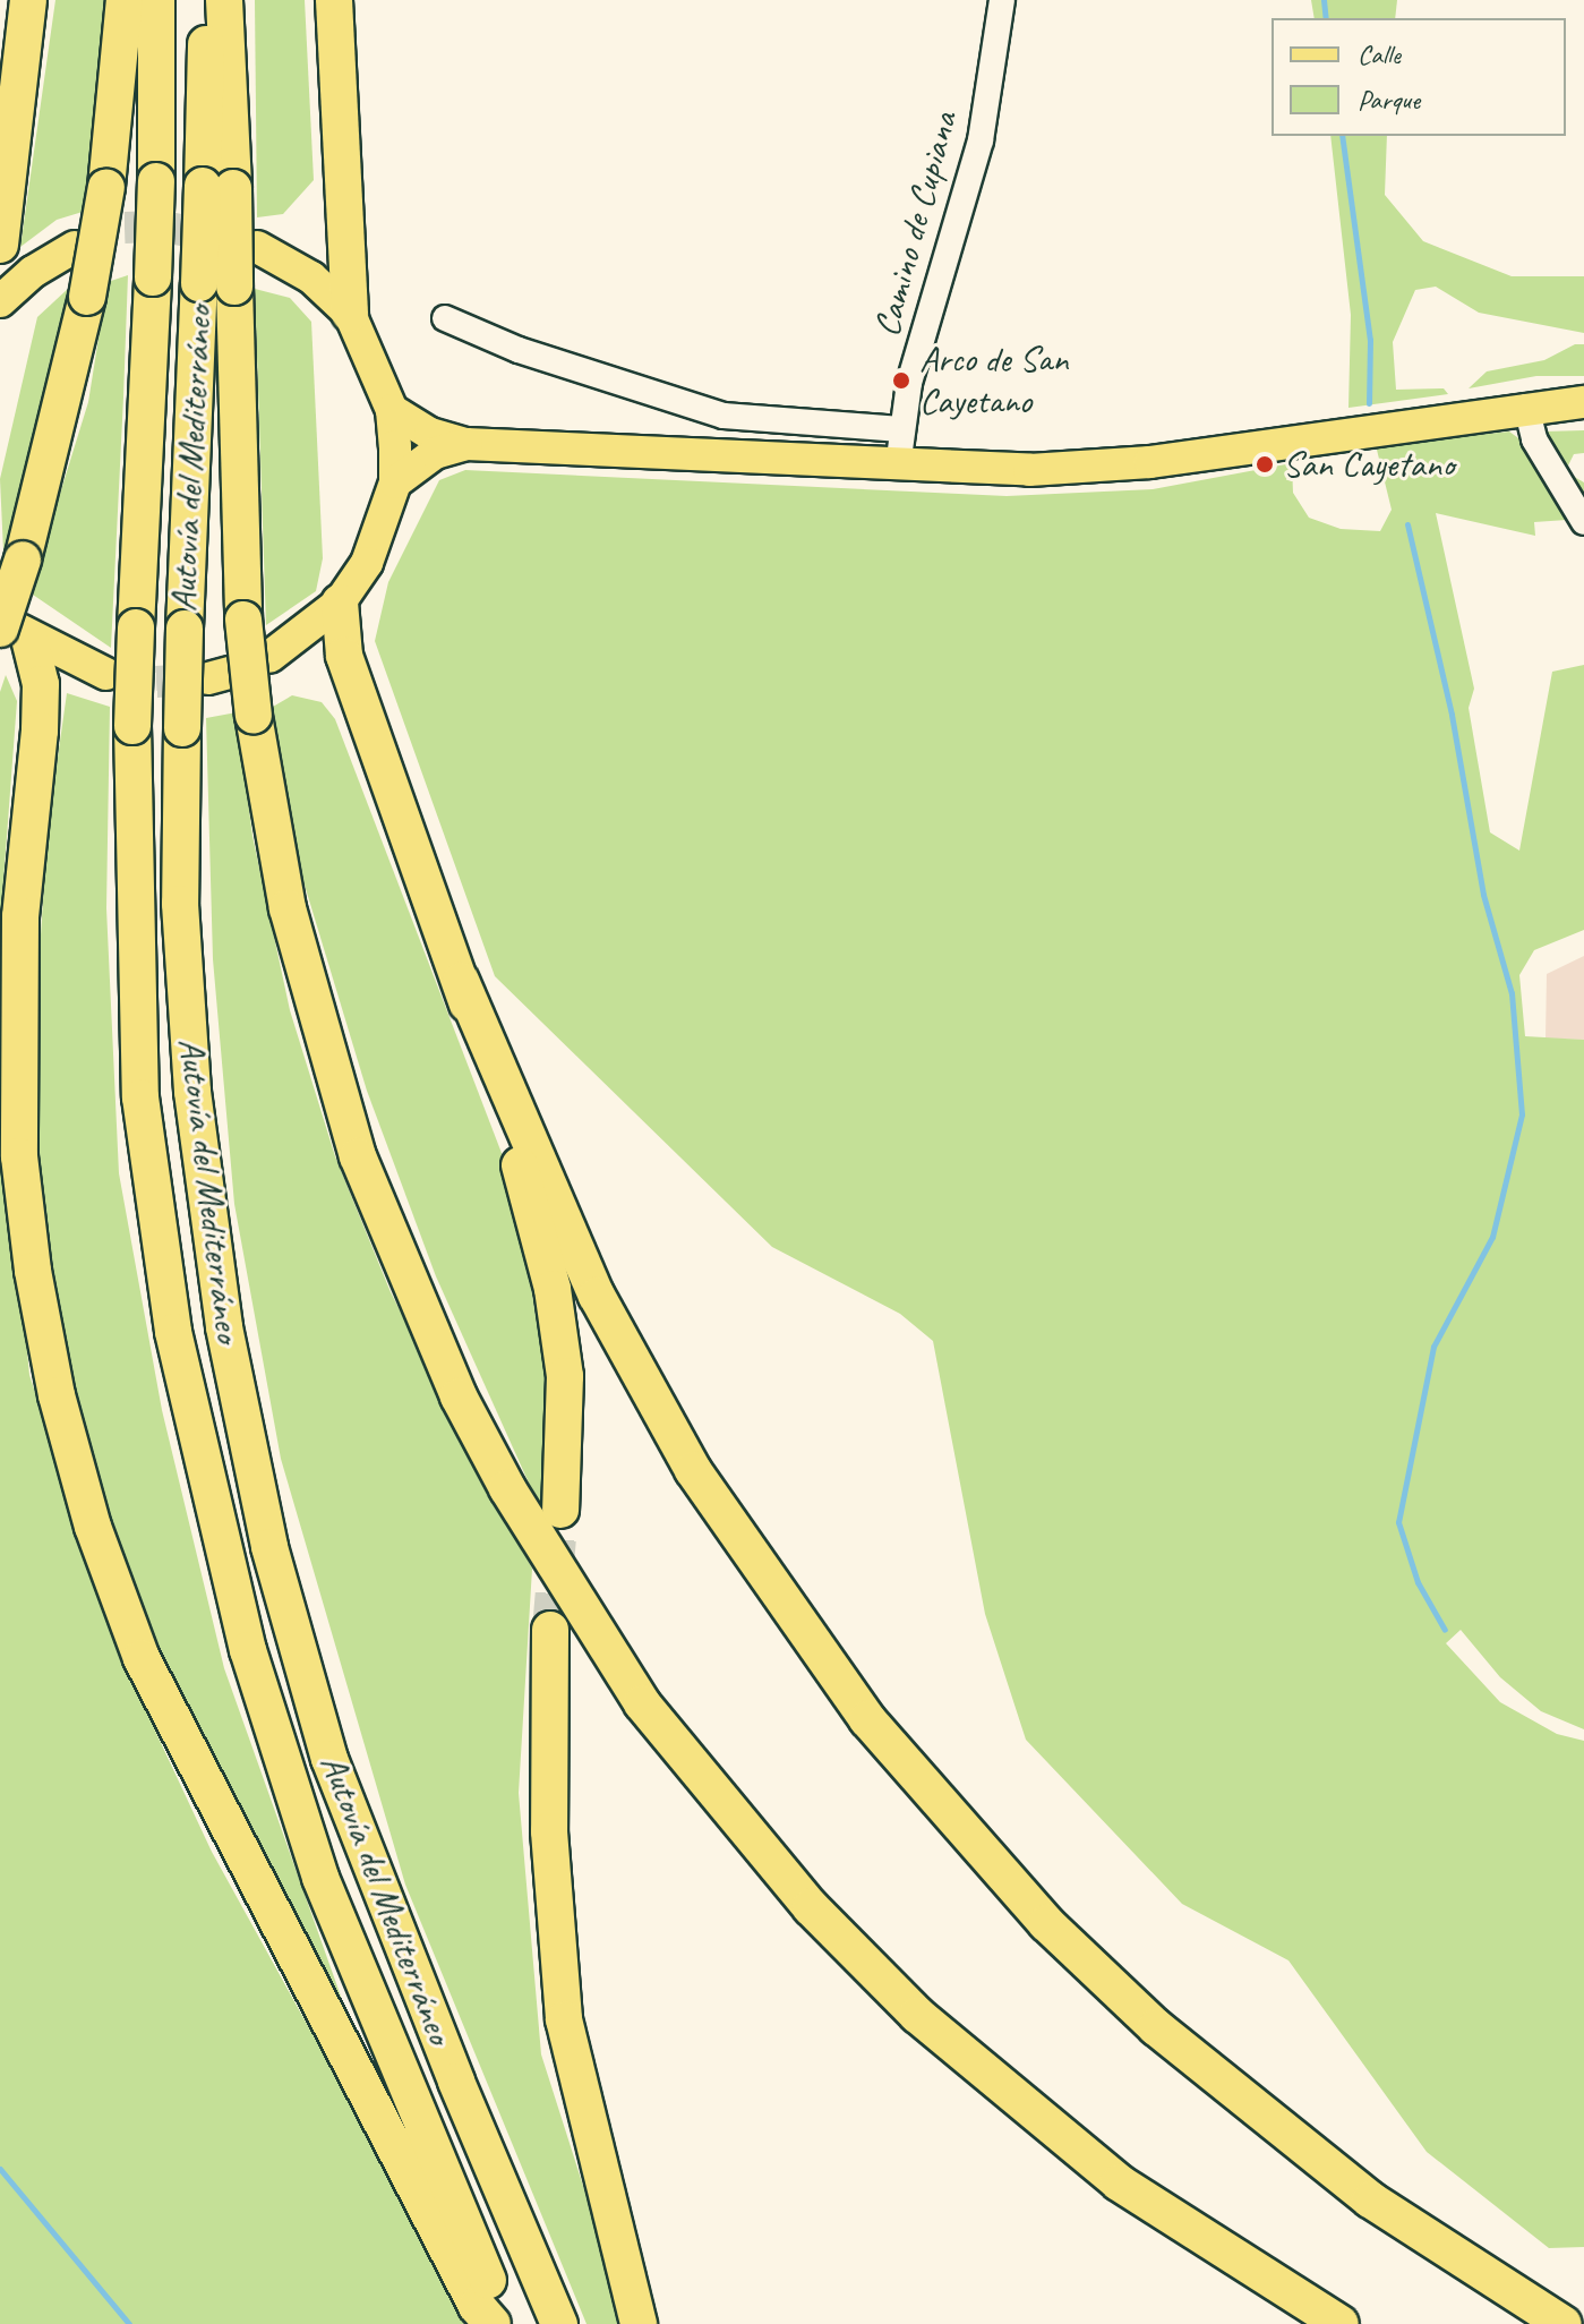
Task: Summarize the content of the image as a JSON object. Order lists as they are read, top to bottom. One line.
{"streets":{"highway":["Autovía del Mediterráneo"],"street":["Camino de Cupiana"]},"places":["Arco de San Cayetano","San Cayetano"],"legend":["Calle","Parque"]}
